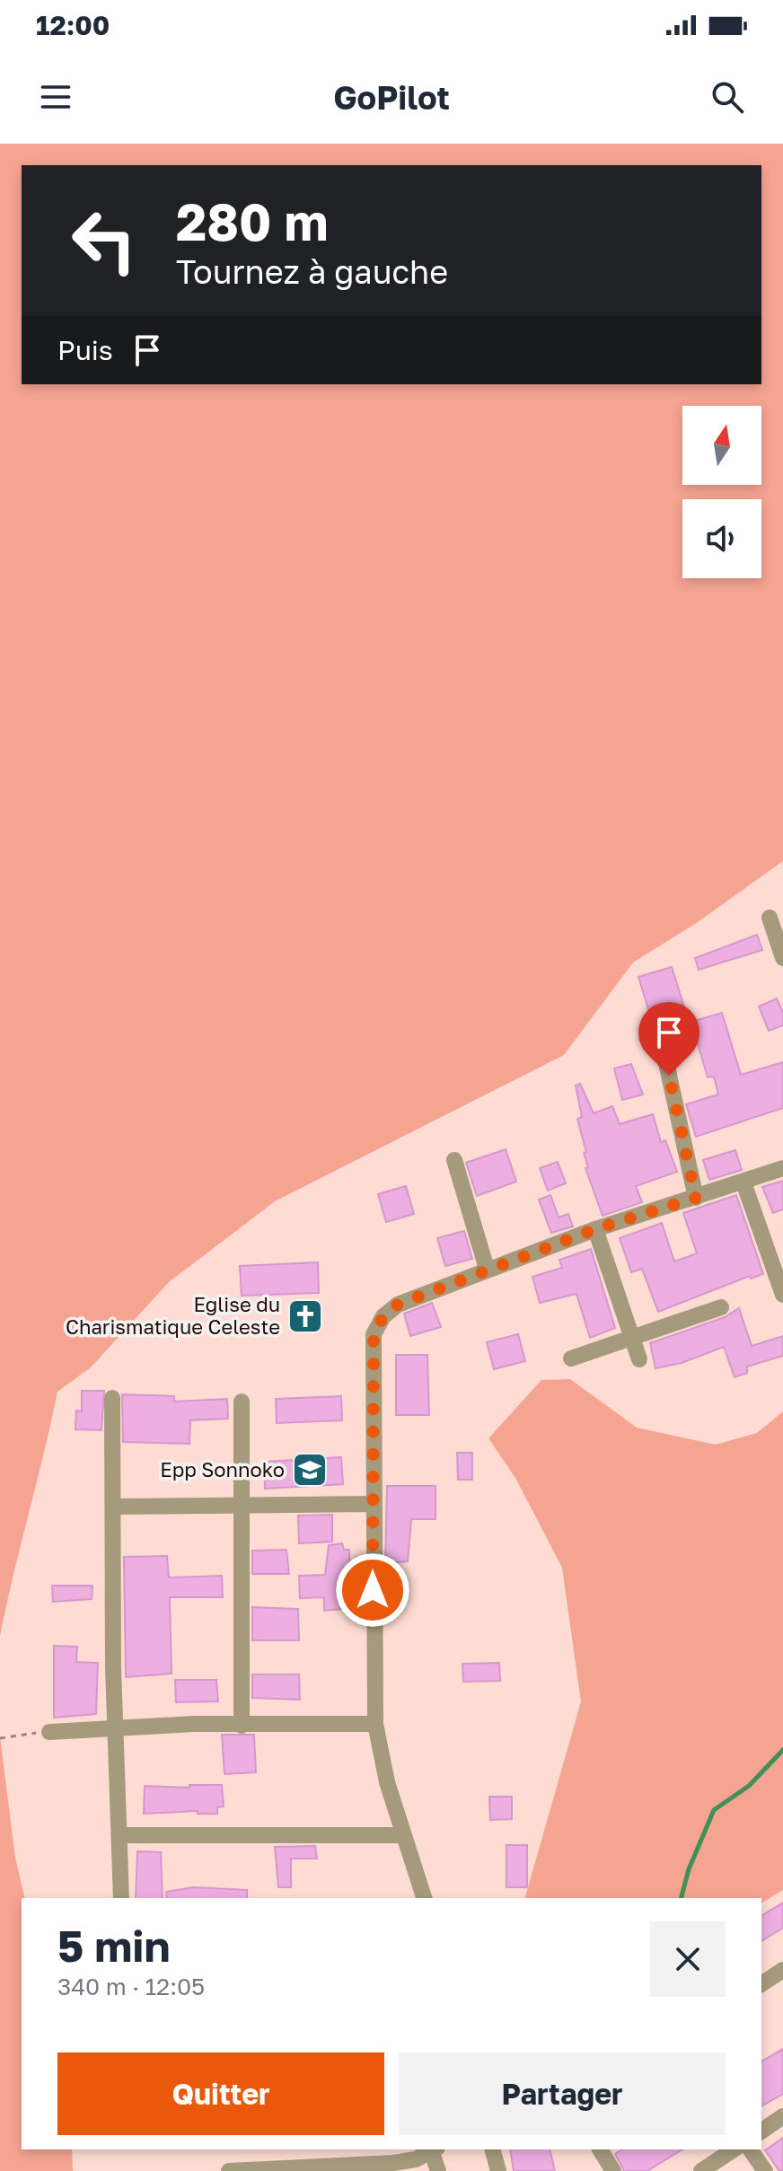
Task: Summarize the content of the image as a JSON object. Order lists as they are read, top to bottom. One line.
{"places":{"church":["Eglise du Charismatique Celeste"],"school or university":["Epp Sonnoko"]},"north":"top","page":{"status":"12:00","header":"GoPilot","turn":["280 m","Tournez à gauche"],"then":"Puis","heading":["5 min","340 m · 12:05"],"buttons":["Quitter","Partager"]}}
